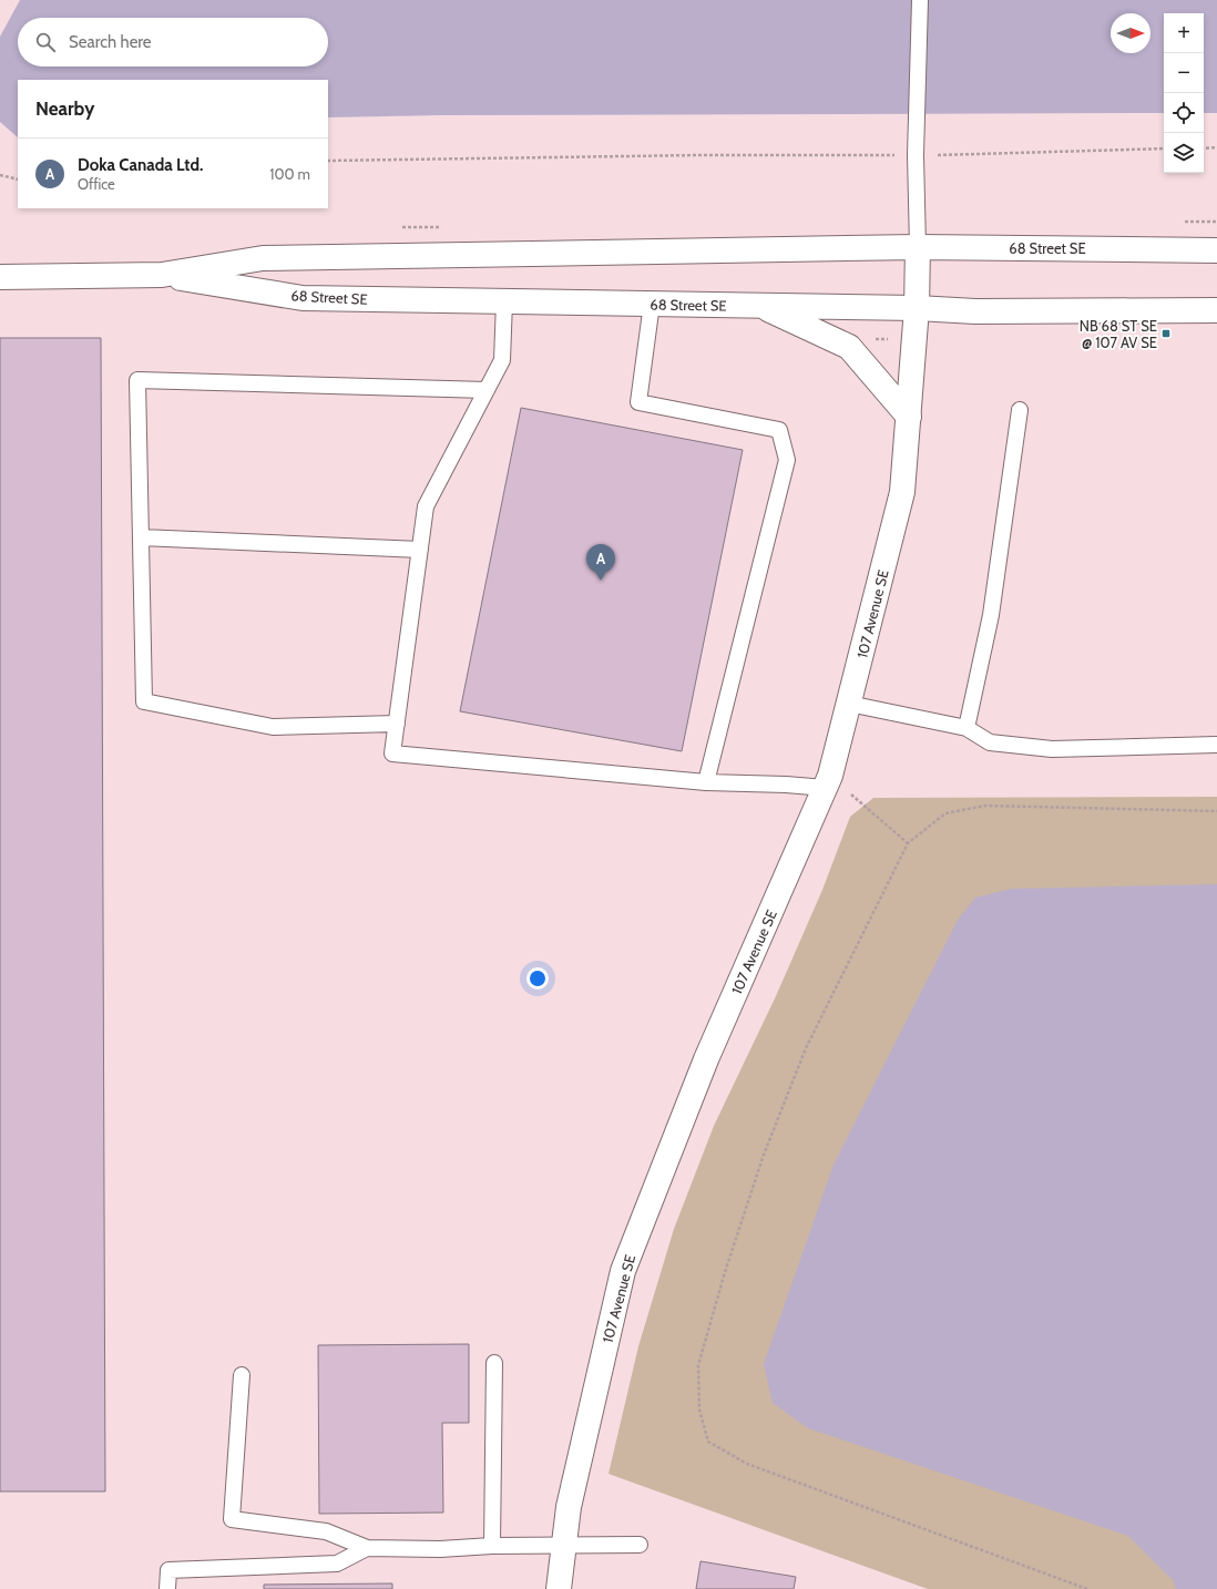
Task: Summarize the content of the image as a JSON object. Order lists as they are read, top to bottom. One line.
{"streets":{"street":["68 Street SE","107 Avenue SE"]},"crossings":[["68 Street SE","107 Avenue SE"]],"places":{"transit":["NB 68 ST SE @ 107 AV SE"]},"north":"right","page":{"map_buttons":["+","−"],"search":"Search here","heading":"Nearby","list":[{"mark":"A","name":"Doka Canada Ltd.","note":"Office","value":"100 m"}],"pins":"A"}}
